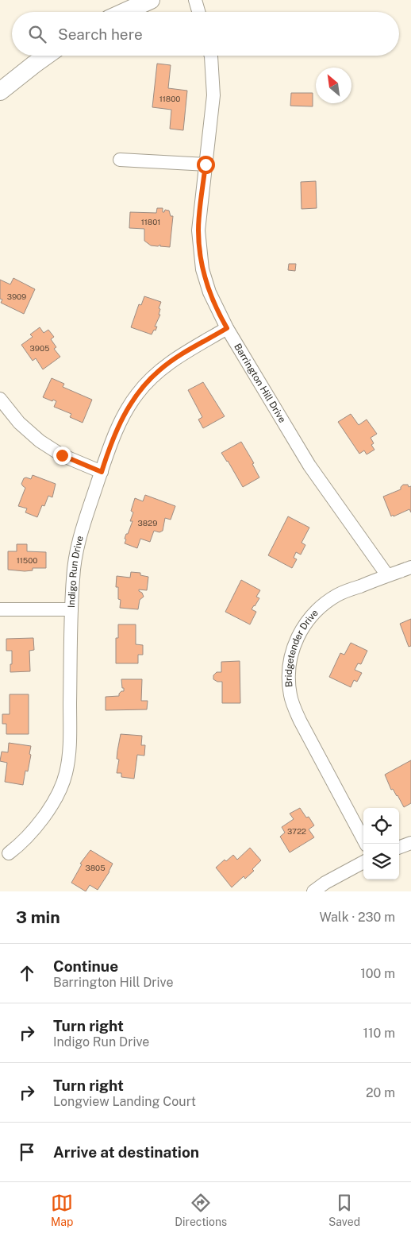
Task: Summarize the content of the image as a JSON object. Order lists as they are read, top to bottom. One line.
{"streets":{"street":["Barrington Hill Drive","Indigo Run Drive","Bridgetender Drive"]},"crossings":[["Barrington Hill Drive","Indigo Run Drive"],["Barrington Hill Drive","Bridgetender Drive"]],"house_numbers":["11800","11801","3909","3905","3829","11500","3722","3805"],"north":"top left","page":{"search":"Search here","heading":["3 min","Walk · 230 m"],"list":[["Continue","Barrington Hill Drive","100 m"],["Turn right","Indigo Run Drive","110 m"],["Turn right","Longview Landing Court","20 m"],"Arrive at destination"],"nav":["Map","Directions","Saved"]}}
